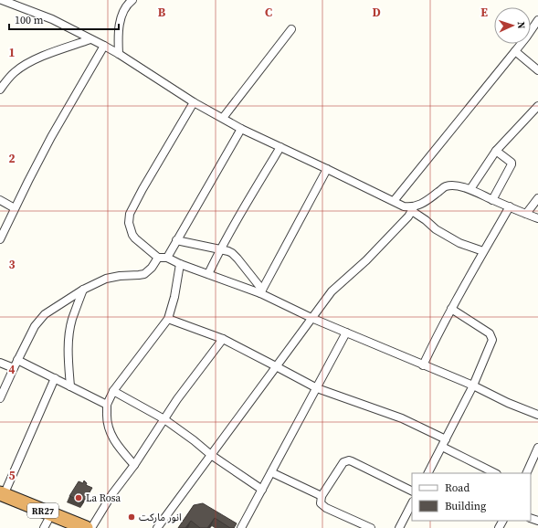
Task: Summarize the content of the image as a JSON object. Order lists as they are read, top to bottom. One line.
{"streets":{"highway":["RR27"]},"places":["La Rosa","انور ماركت"],"legend":["Road","Building"],"scale_bar":"100 m","north":"right","grid":{"columns":["B","C","D","E"],"rows":["1","2","3","4","5"]}}
